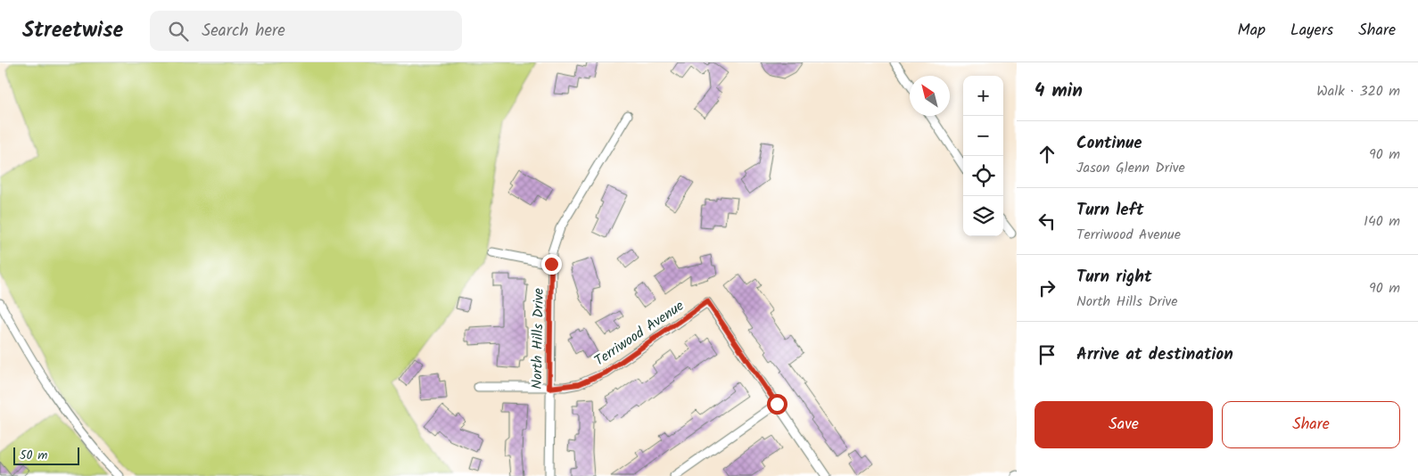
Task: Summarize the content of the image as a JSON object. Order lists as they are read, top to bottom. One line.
{"streets":{"street":["Terriwood Avenue","North Hills Drive"]},"crossings":[["Terriwood Avenue","North Hills Drive"]],"scale_bar":"50 m","north":"top left","page":{"header":"Streetwise","search":"Search here","nav":["Map","Layers","Share"],"heading":["4 min","Walk · 320 m"],"map_buttons":["+","−"],"list":[["Continue","Jason Glenn Drive","90 m"],["Turn left","Terriwood Avenue","140 m"],["Turn right","North Hills Drive","90 m"],"Arrive at destination"],"buttons":["Save","Share"],"scale":"50 m"}}
